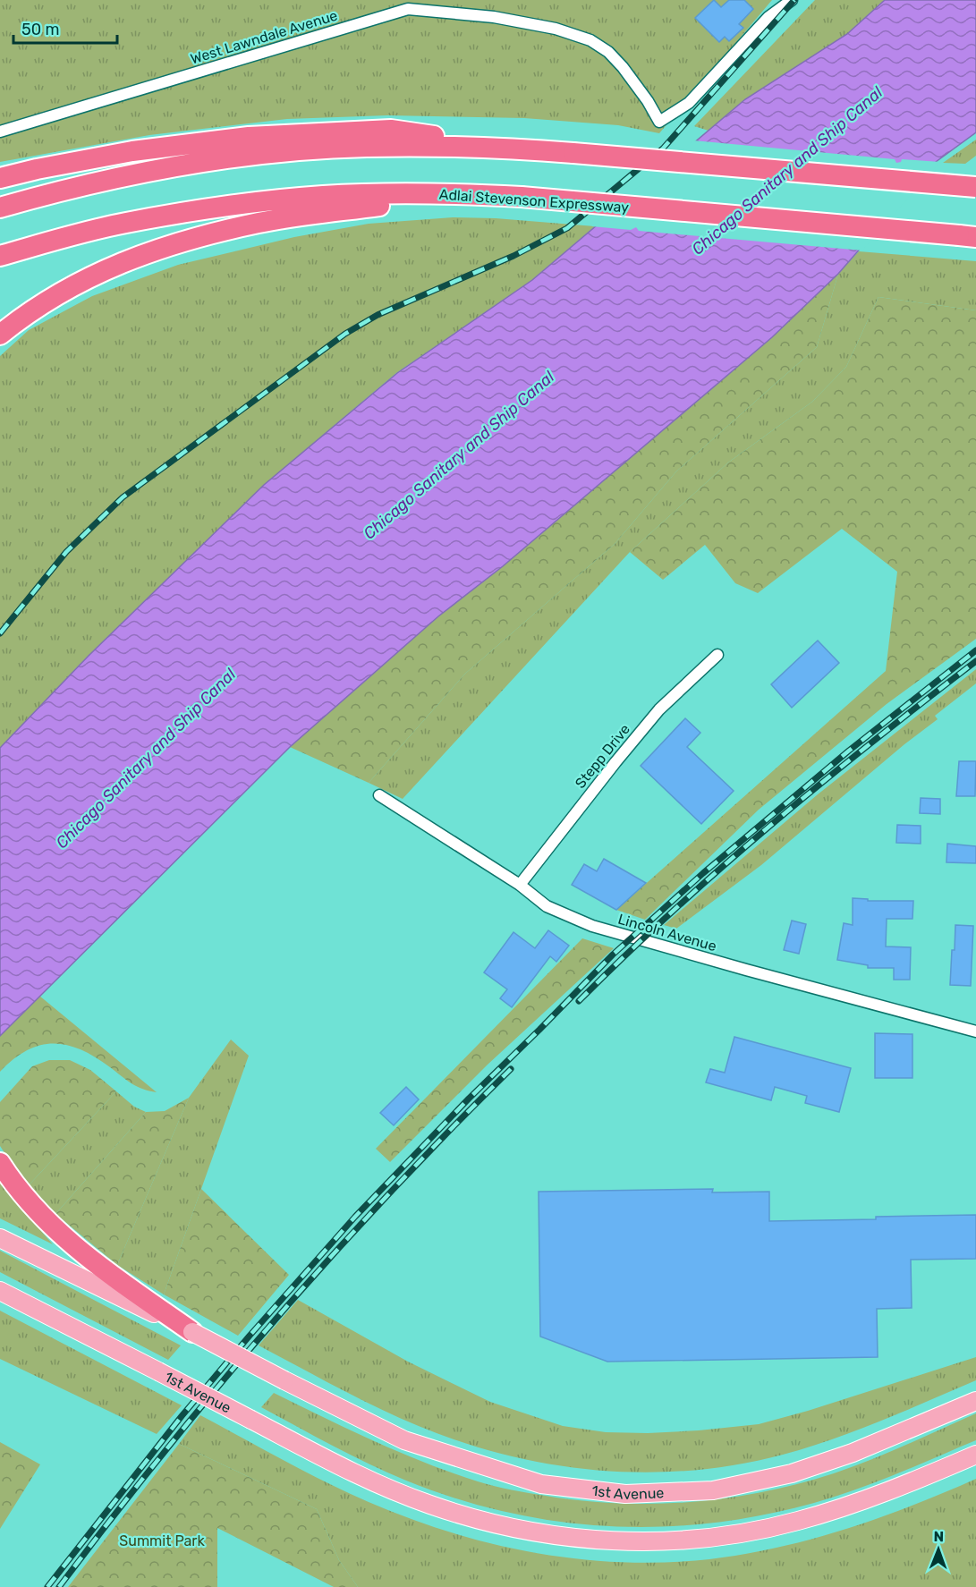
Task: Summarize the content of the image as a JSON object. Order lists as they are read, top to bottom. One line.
{"streets":{"highway":["Adlai Stevenson Expressway"],"main road":["1st Avenue"],"street":["West Lawndale Avenue","Stepp Drive","Lincoln Avenue"]},"crossings":[["Stepp Drive","Lincoln Avenue"]],"water":["Chicago Sanitary and Ship Canal"],"parks":["Summit Park"],"scale_bar":"50 m","north":"top"}
